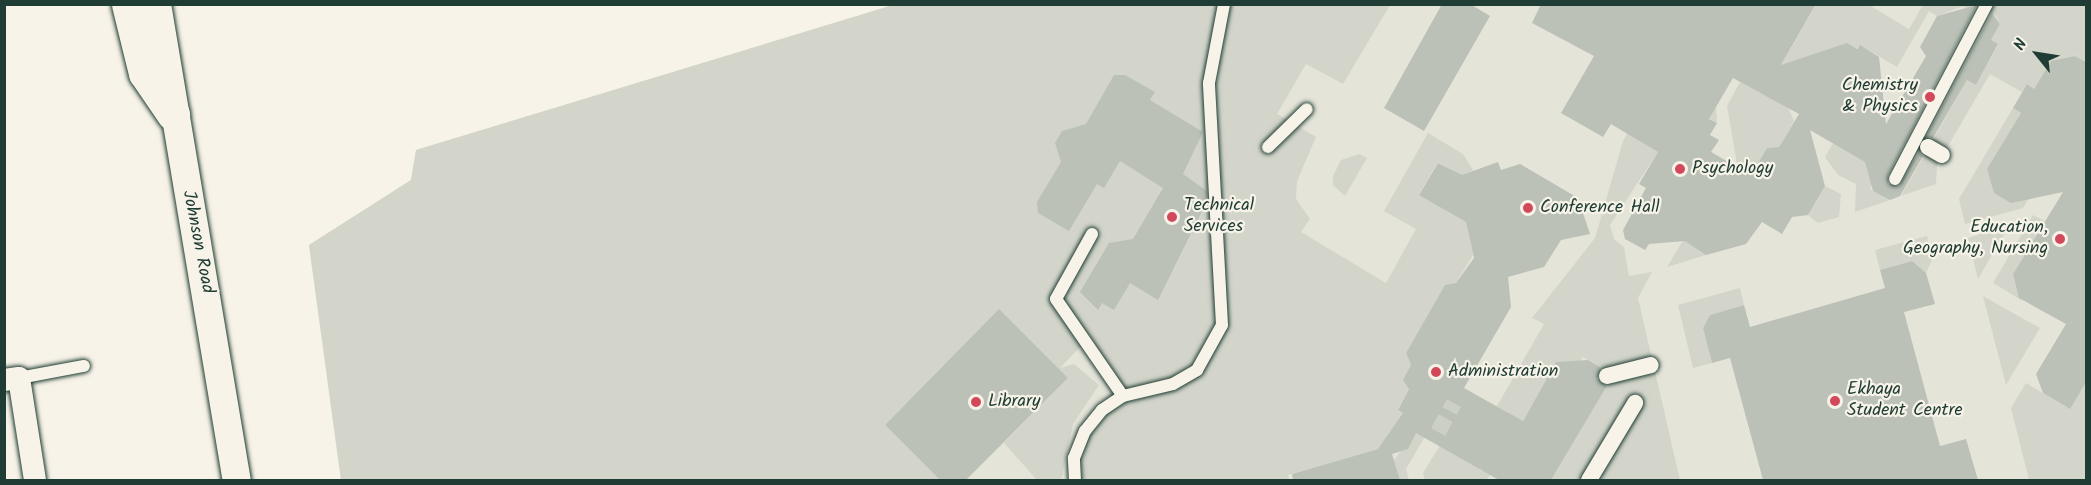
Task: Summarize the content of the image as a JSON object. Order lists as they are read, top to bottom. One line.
{"streets":{"street":["Johnson Road"]},"places":["Chemistry & Physics","Psychology","Conference Hall","Technical Services","Education, Geography, Nursing","Administration","Ekhaya Student Centre","Library"],"north":"top left"}
